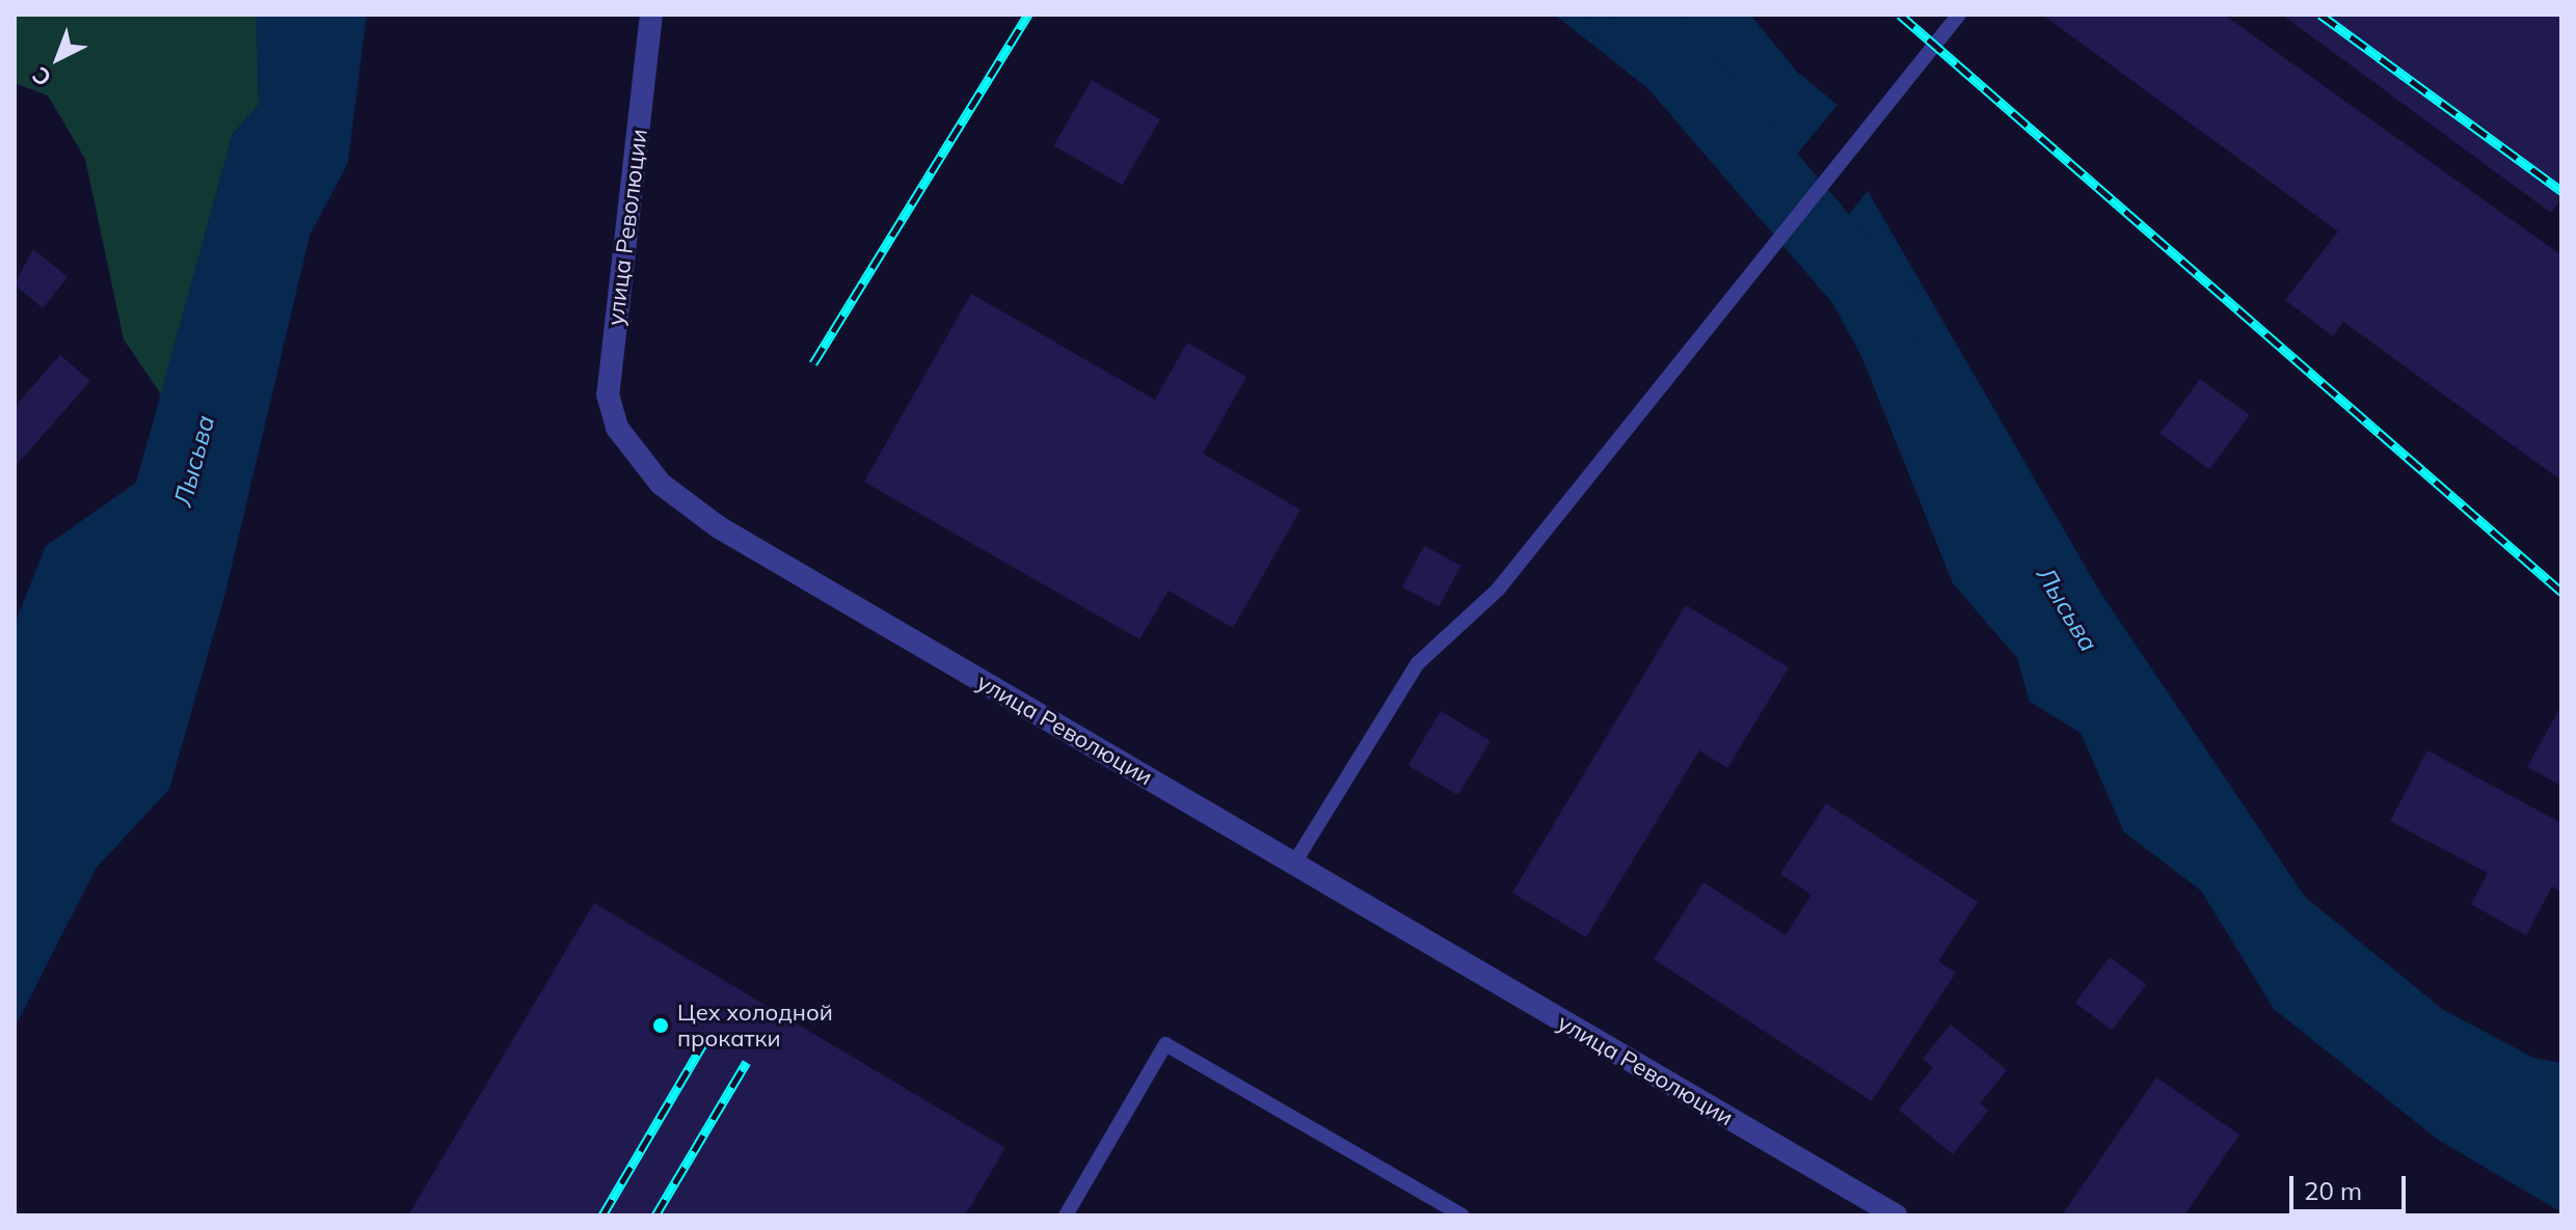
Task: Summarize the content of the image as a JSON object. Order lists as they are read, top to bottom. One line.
{"streets":{"street":["улица Революции"]},"water":["Лысьва"],"places":["Цех холодной прокатки"],"scale_bar":"20 m","north":"bottom left"}
